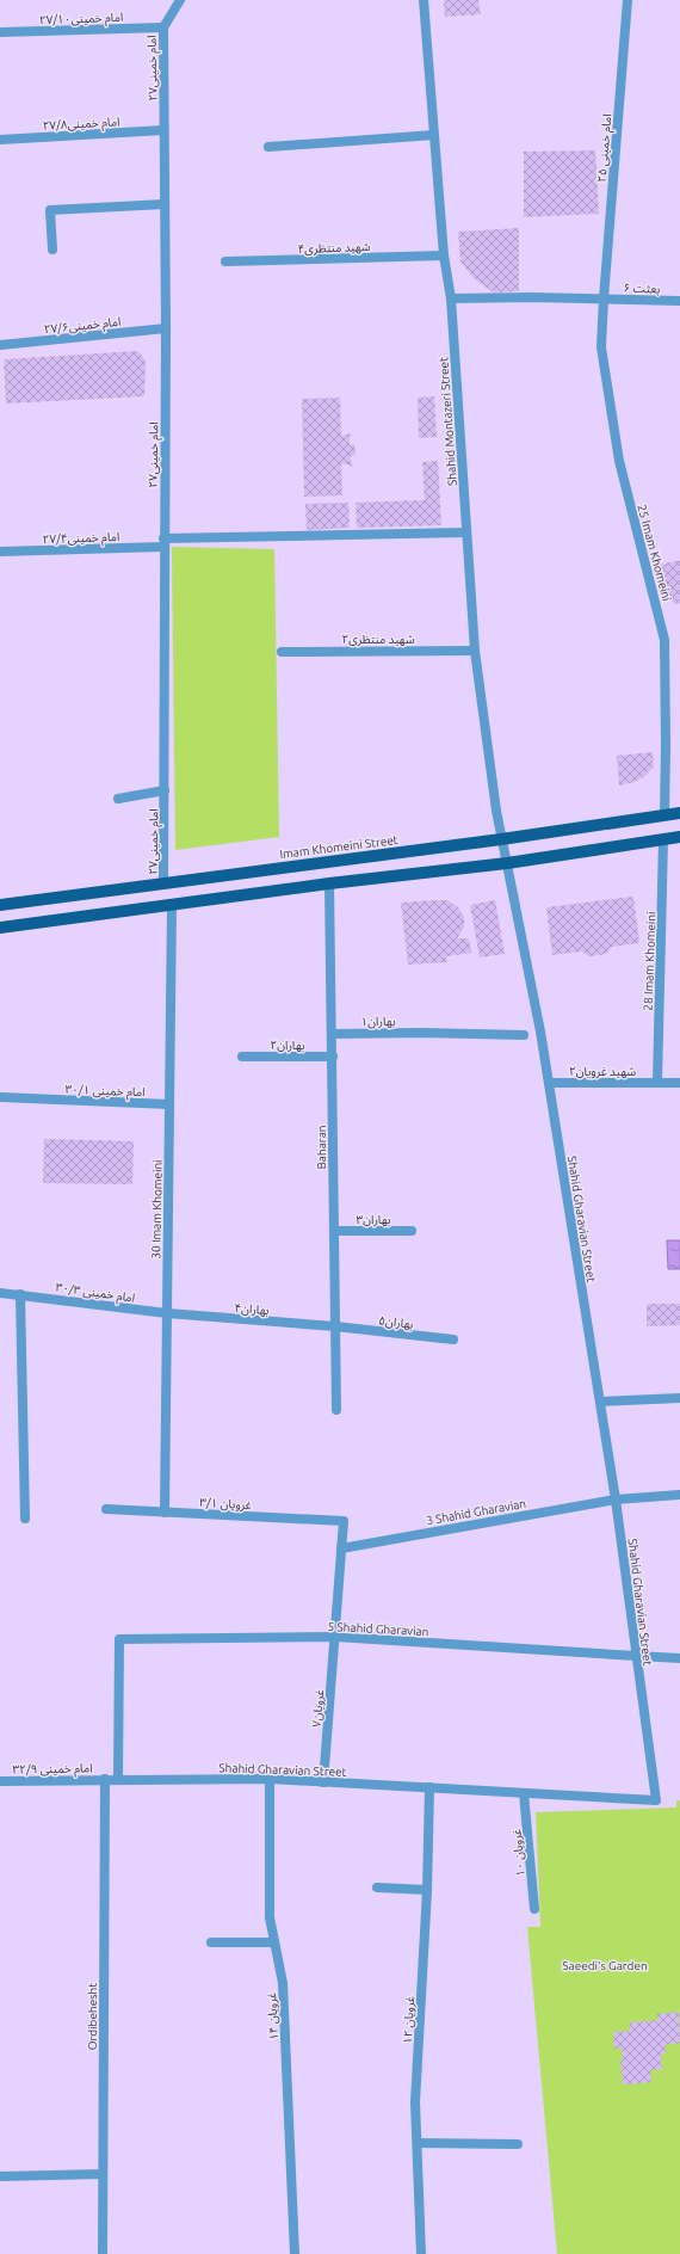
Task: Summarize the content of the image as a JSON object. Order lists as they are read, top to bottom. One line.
{"streets":{"main road":["Imam Khomeini Street"],"street":["امام خمینی۲۷/۱۰","امام خمینی۲۷","امام خمینی۲۷/۸","امام خمینی ۲۵","شهید منتظری۴","بعثت ۶","امام خمینی۲۷/۶","Shahid Montazeri Street","امام خمینی۲۷/۴","25 Imam Khomeini","شهید منتظری۲","28 Imam Khomeini","بهاران۱","بهاران۲","شهید غرویان۲","امام خمینی ۳۰/۱","Baharan","30 Imam Khomeini","بهاران۳","Shahid Gharavian Street","امام خمینی ۳۰/۳","بهاران۴","بهاران۵","غرویان ۳/۱","3 Shahid Gharavian","5 Shahid Gharavian","غرویان۷","امام خمینی ۳۲/۹","غرویان ۱۰","Ordibehesht","غرویان ۱۴","غرویان ۱۲"]},"crossings":[["امام خمینی۲۷/۱۰","امام خمینی۲۷"],["امام خمینی۲۷","امام خمینی۲۷/۸"],["امام خمینی۲۷","امام خمینی۲۷/۶"],["امام خمینی۲۷","امام خمینی۲۷/۴"],["امام خمینی۲۷","Imam Khomeini Street"],["امام خمینی ۲۵","بعثت ۶"],["امام خمینی ۲۵","25 Imam Khomeini"],["شهید منتظری۴","Shahid Montazeri Street"],["بعثت ۶","Shahid Montazeri Street"],["بعثت ۶","25 Imam Khomeini"],["Shahid Montazeri Street","امام خمینی۲۷/۴"],["Shahid Montazeri Street","شهید منتظری۲"],["Shahid Montazeri Street","Imam Khomeini Street"],["Shahid Montazeri Street","Shahid Gharavian Street"],["25 Imam Khomeini","Imam Khomeini Street"],["28 Imam Khomeini","شهید غرویان۲"],["بهاران۱","Baharan"],["بهاران۲","Baharan"],["شهید غرویان۲","Shahid Gharavian Street"],["امام خمینی ۳۰/۱","30 Imam Khomeini"],["Baharan","بهاران۳"],["Baharan","بهاران۴"],["Baharan","بهاران۵"],["30 Imam Khomeini","امام خمینی ۳۰/۳"],["30 Imam Khomeini","بهاران۴"],["30 Imam Khomeini","غرویان ۳/۱"],["Shahid Gharavian Street","3 Shahid Gharavian"],["Shahid Gharavian Street","5 Shahid Gharavian"],["Shahid Gharavian Street","غرویان۷"],["Shahid Gharavian Street","امام خمینی ۳۲/۹"],["Shahid Gharavian Street","غرویان ۱۰"],["Shahid Gharavian Street","Ordibehesht"],["Shahid Gharavian Street","غرویان ۱۴"],["Shahid Gharavian Street","غرویان ۱۲"],["امام خمینی ۳۰/۳","بهاران۴"],["بهاران۴","بهاران۵"],["غرویان ۳/۱","غرویان۷"],["3 Shahid Gharavian","غرویان۷"],["5 Shahid Gharavian","غرویان۷"],["امام خمینی ۳۲/۹","Ordibehesht"]],"parks":["Saeedi's Garden"]}
